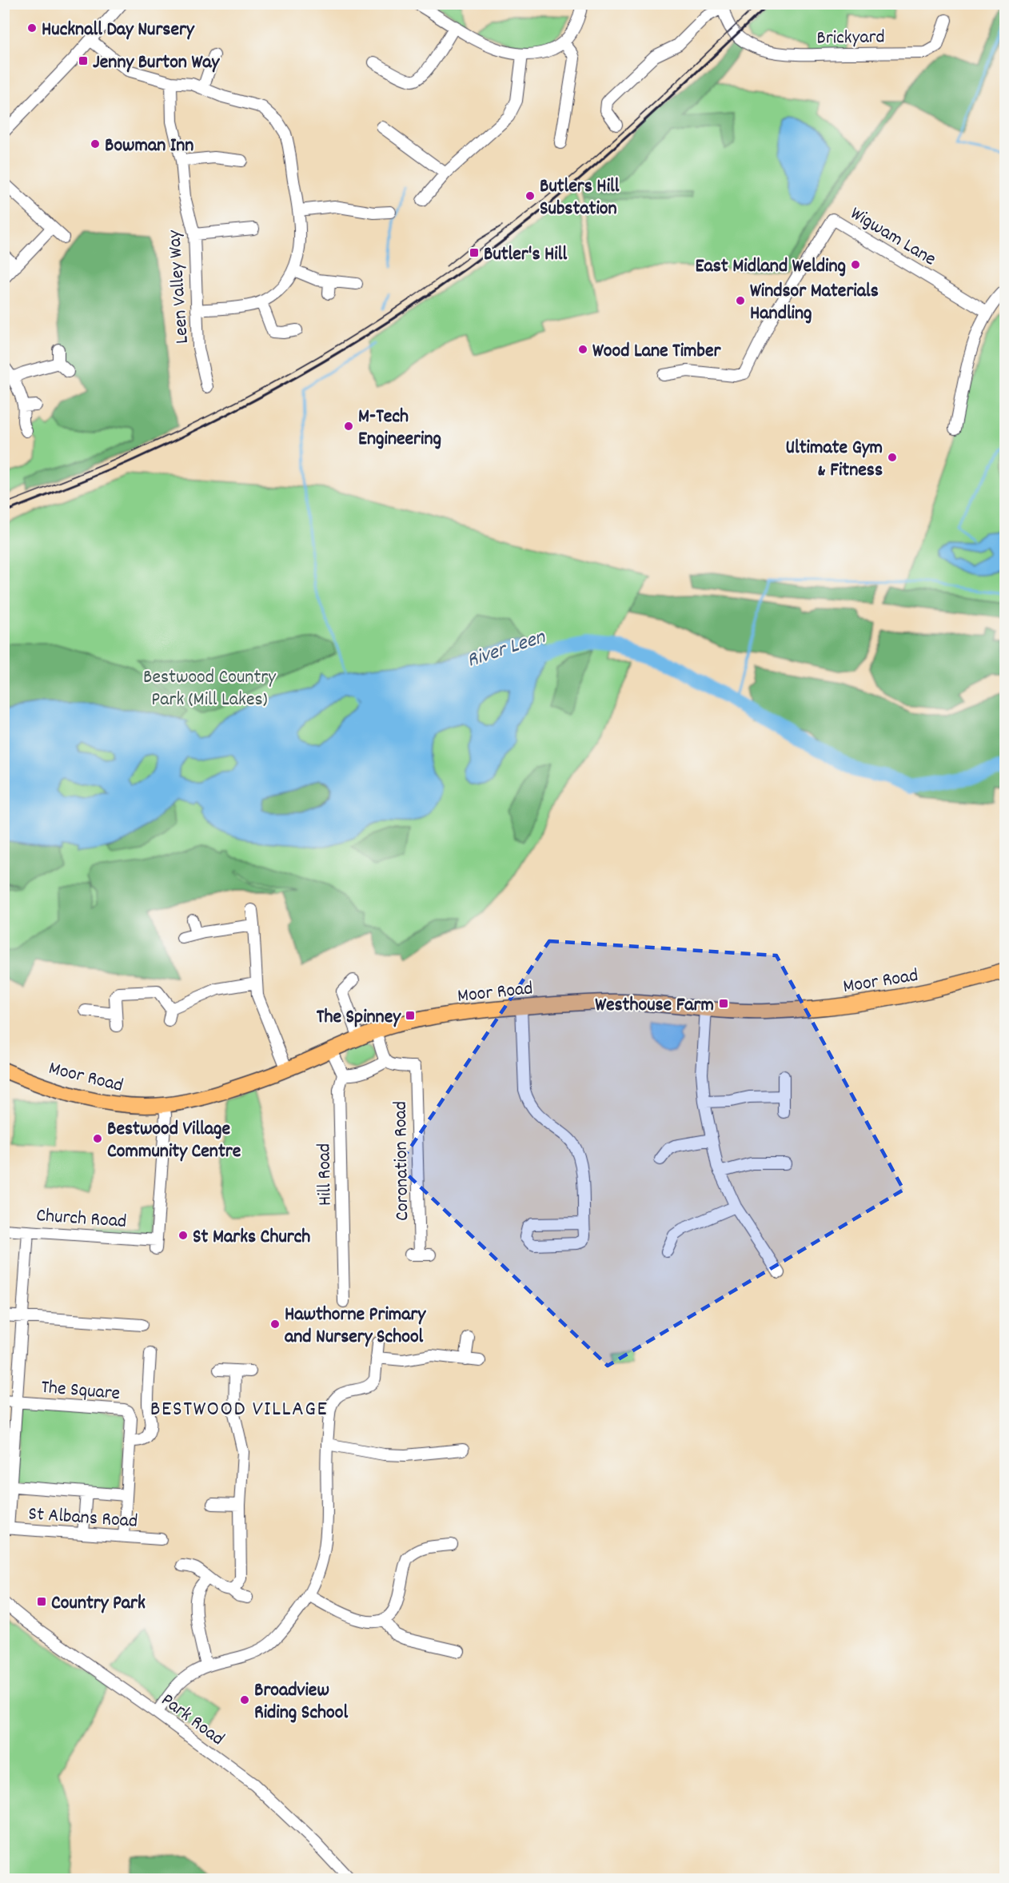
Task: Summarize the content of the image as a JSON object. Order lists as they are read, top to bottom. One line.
{"streets":{"main road":["Moor Road"],"street":["Brickyard","Wigwam Lane","Leen Valley Way","Coronation Road","Hill Road","Church Road","The Square","St Albans Road","Park Road"]},"crossings":[["Moor Road","Church Road"],["The Square","St Albans Road"]],"districts":["BESTWOOD VILLAGE"],"water":["River Leen"],"parks":["Bestwood Country Park (Mill Lakes)"],"places":{"other":["Hucknall Day Nursery","Bowman Inn","Butlers Hill Substation","East Midland Welding","Windsor Materials Handling","Wood Lane Timber","M-Tech Engineering","Ultimate Gym & Fitness","Bestwood Village Community Centre","St Marks Church","Hawthorne Primary and Nursery School","Broadview Riding School"],"transit":["Jenny Burton Way","Butler's Hill","Westhouse Farm","The Spinney","Country Park"]}}
